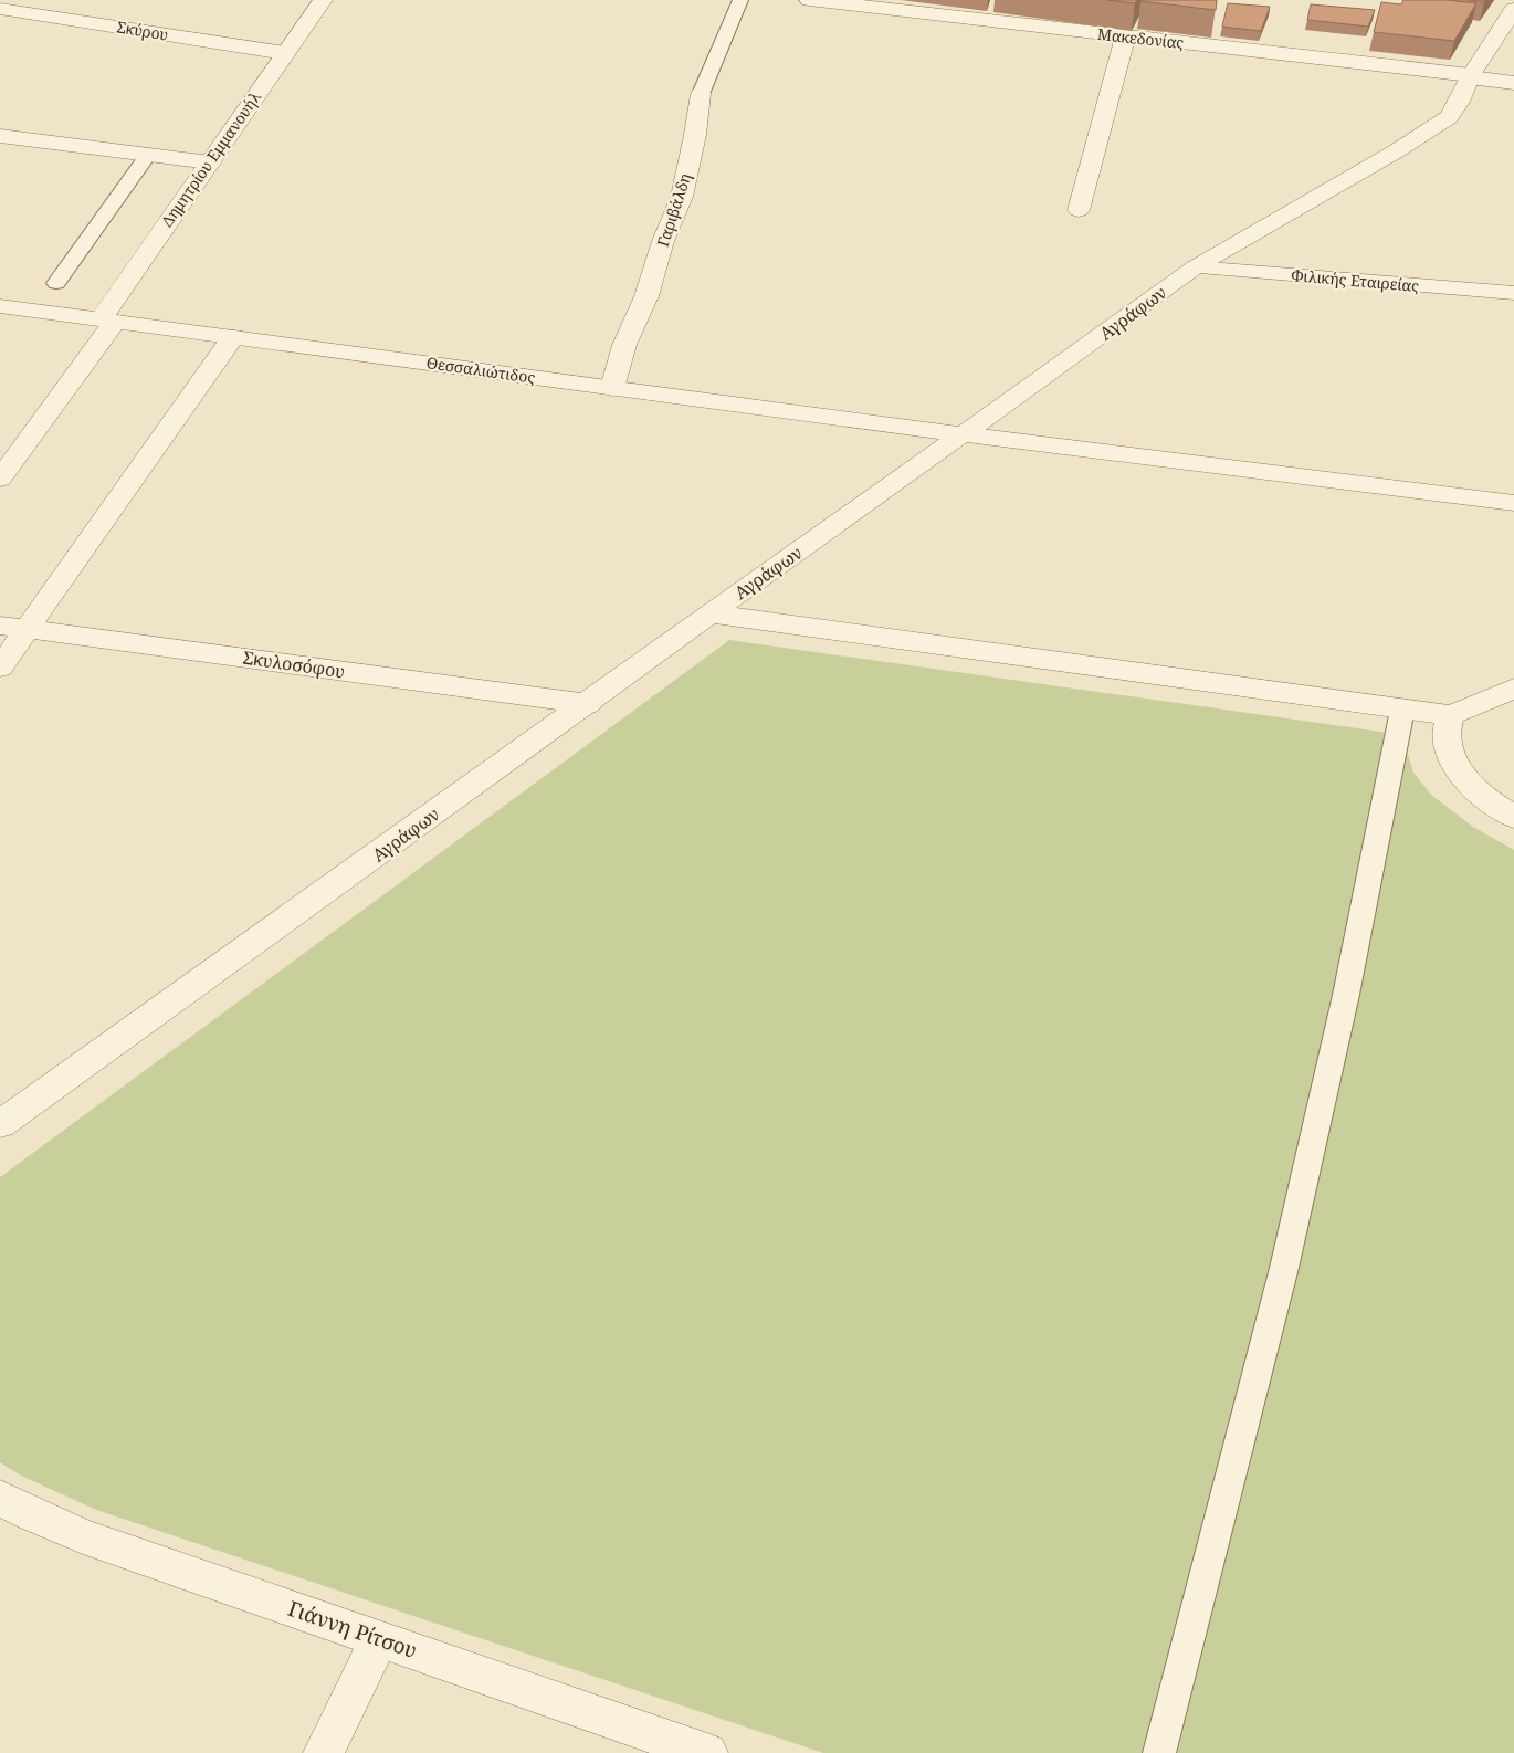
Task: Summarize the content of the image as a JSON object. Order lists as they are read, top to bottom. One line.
{"streets":{"street":["Σκύρου","Μακεδονίας","Δημητρίου Εμμανουήλ","Γαριβάλδη","Φιλικής Εταιρείας","Αγράφων","Θεσσαλιώτιδος","Σκυλοσόφου","Γιάννη Ρίτσου"]},"crossings":[["Σκύρου","Δημητρίου Εμμανουήλ"],["Μακεδονίας","Αγράφων"],["Δημητρίου Εμμανουήλ","Θεσσαλιώτιδος"],["Γαριβάλδη","Θεσσαλιώτιδος"],["Φιλικής Εταιρείας","Αγράφων"],["Αγράφων","Θεσσαλιώτιδος"],["Αγράφων","Σκυλοσόφου"]]}
